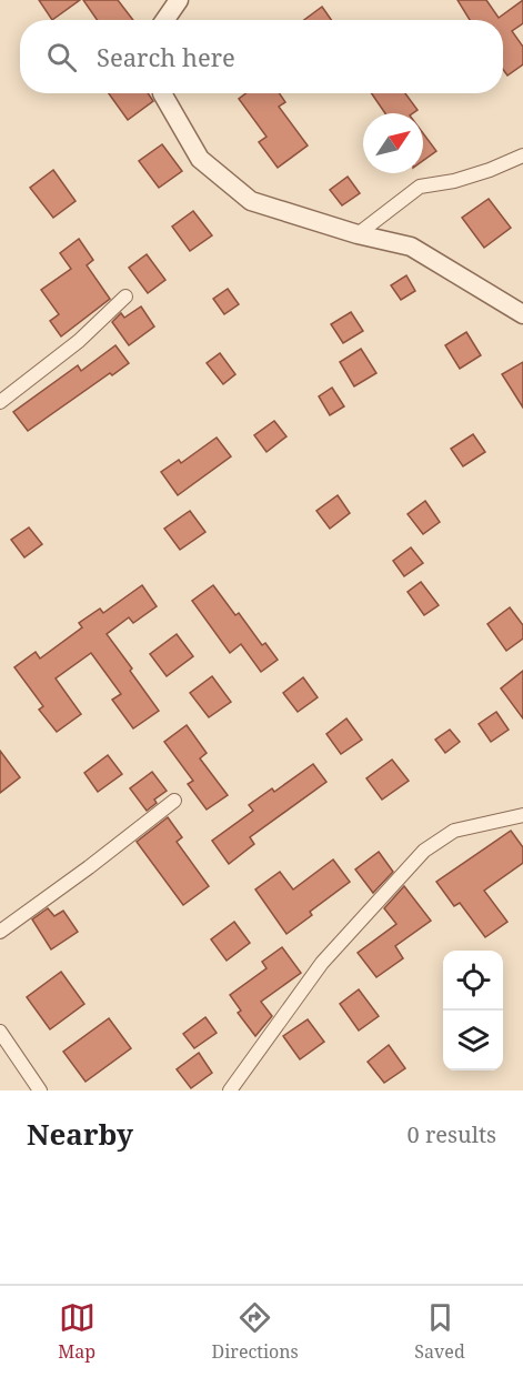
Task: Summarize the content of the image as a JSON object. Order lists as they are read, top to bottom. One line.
{"north":"top right","page":{"search":"Search here","heading":["Nearby","0 results"],"nav":["Map","Directions","Saved"]}}
